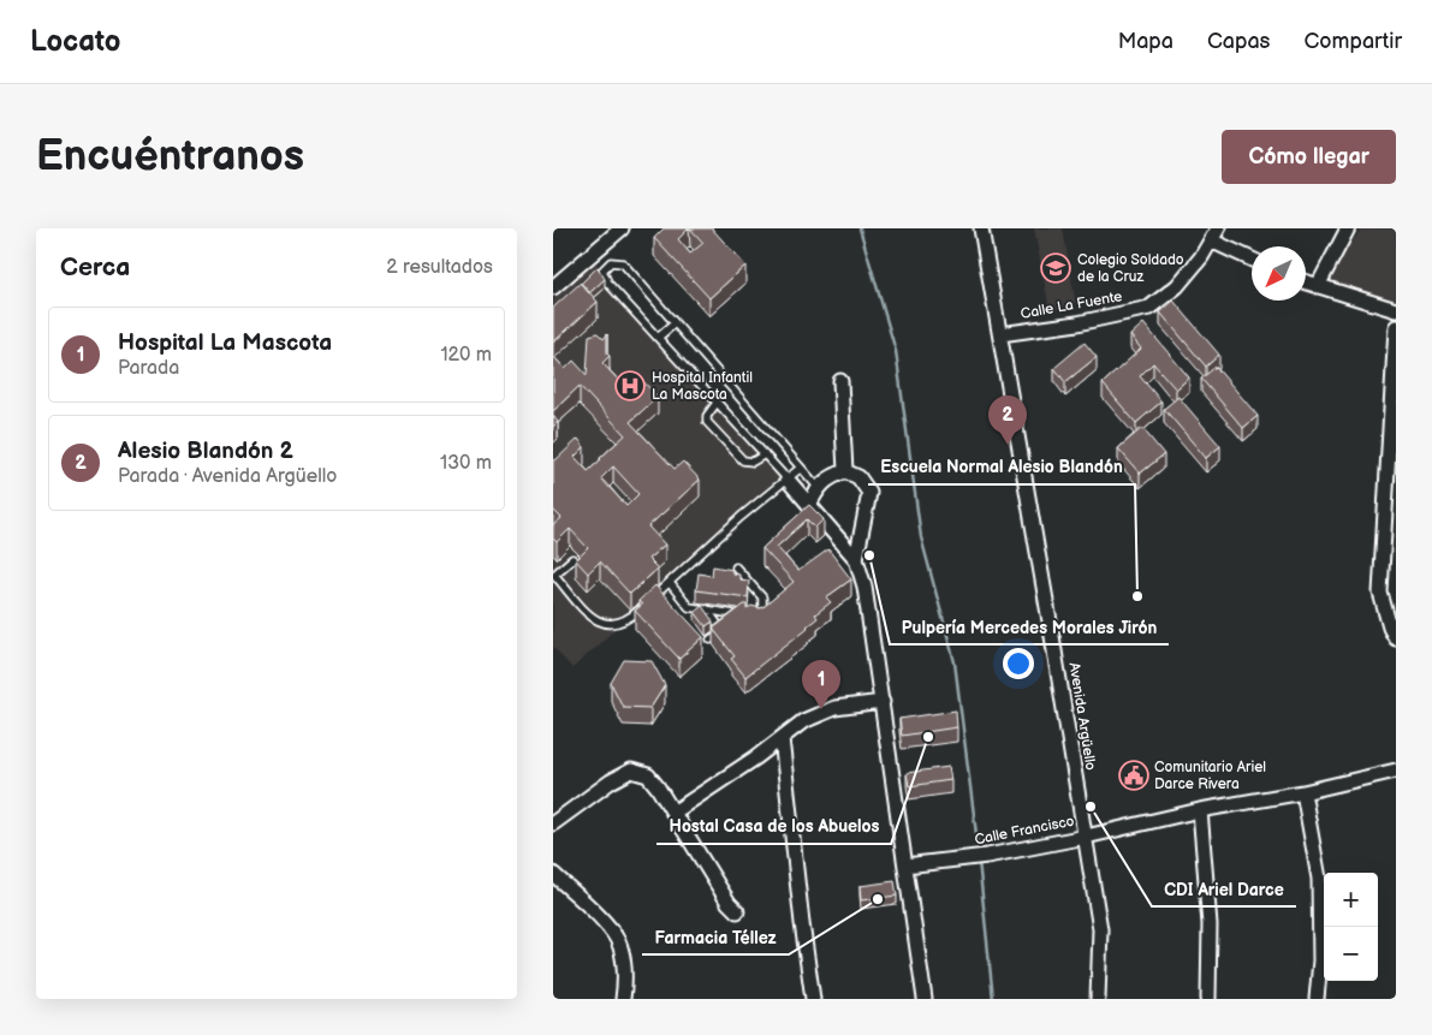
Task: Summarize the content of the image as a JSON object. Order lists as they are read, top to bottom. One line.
{"streets":{"street":["Calle La Fuente","Avenida Argüello","Calle Francisco"]},"crossings":[["Calle La Fuente","Avenida Argüello"],["Avenida Argüello","Calle Francisco"]],"places":{"school or university":["Colegio Soldado de la Cruz"],"hospital":["Hospital Infantil La Mascota"],"other":["Pulpería Mercedes Morales Jirón","Escuela Normal Alesio Blandón","Hostal Casa de los Abuelos","CDI Ariel Darce","Farmacia Téllez"],"public building":["Comunitario Ariel Darce Rivera"]},"north":"bottom left","page":{"header":"Locato","nav":["Mapa","Capas","Compartir"],"buttons":"Cómo llegar","title":"Encuéntranos","heading":["Cerca","2 resultados"],"list":[{"mark":"1","name":"Hospital La Mascota","note":"Parada","value":"120 m"},{"mark":"2","name":"Alesio Blandón 2","note":"Parada · Avenida Argüello","value":"130 m"}],"pins":["2","1"],"map_buttons":["+","−"]}}
